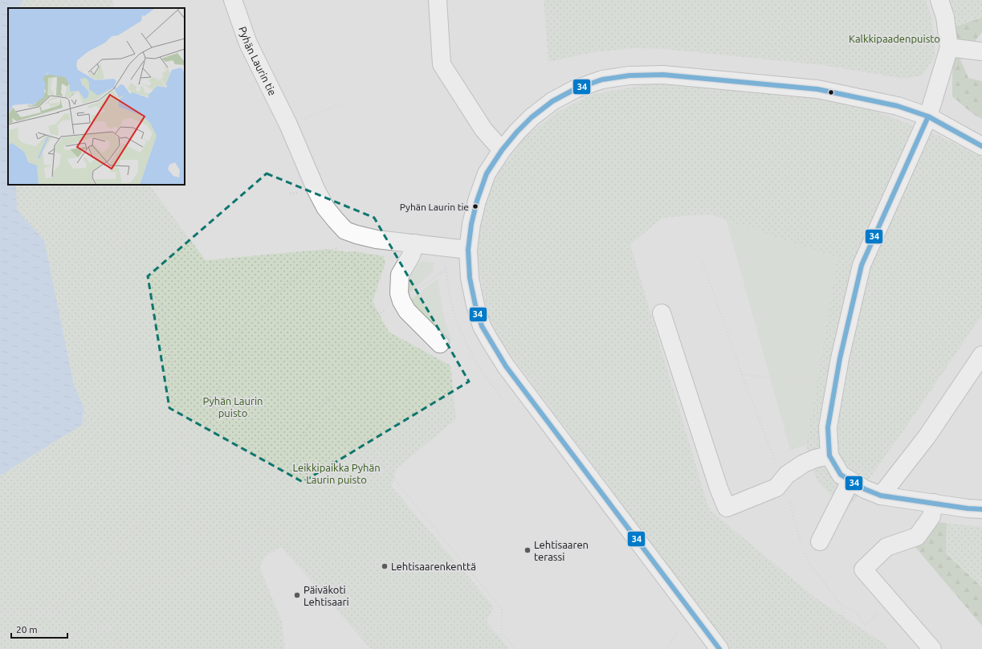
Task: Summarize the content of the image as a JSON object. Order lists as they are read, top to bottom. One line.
{"streets":{"street":["Pyhän Laurin tie"]},"parks":["Kalkkipaadenpuisto","Pyhän Laurin puisto","Leikkipaikka Pyhän Laurin puisto"],"places":["Pyhän Laurin tie","Lehtisaaren terassi","Lehtisaarenkenttä","Päiväkoti Lehtisaari"],"lines":["transit line 34"],"scale_bar":"20 m"}
